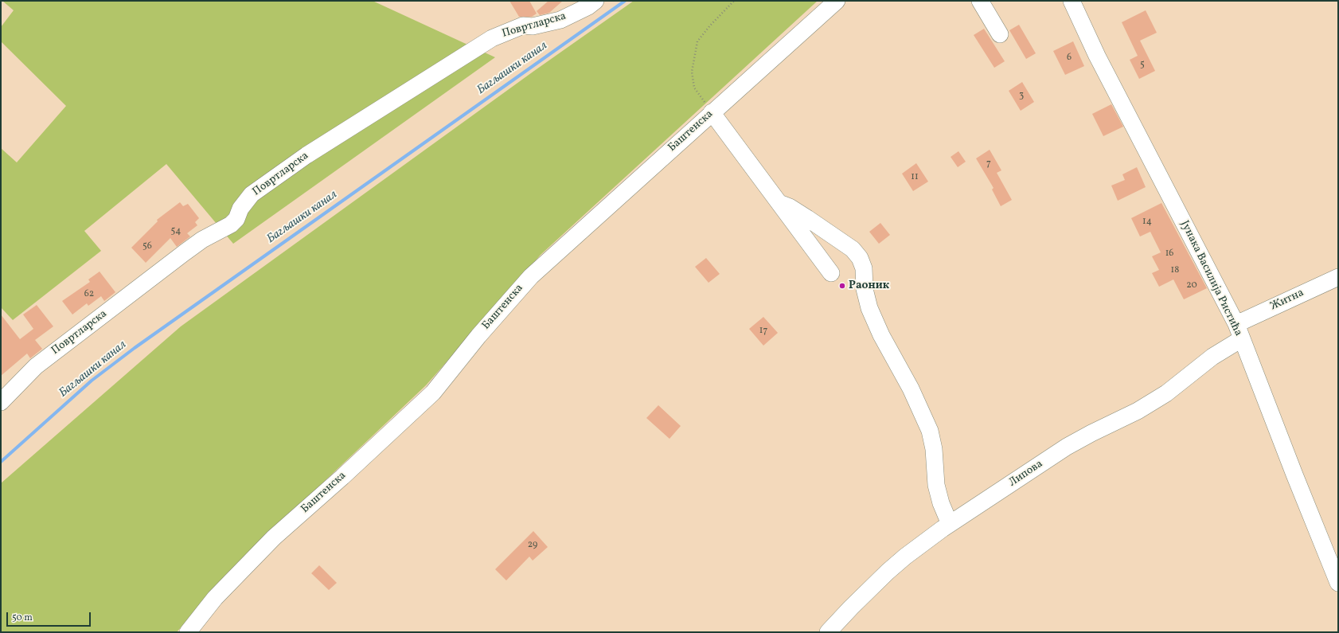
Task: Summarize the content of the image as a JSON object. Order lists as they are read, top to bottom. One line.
{"streets":{"street":["Повртларска","Баштенска","Јунака Василија Ристића","Житна","Липова"]},"crossings":[["Јунака Василија Ристића","Житна"],["Јунака Василија Ристића","Липова"]],"water":["Багљашки канал"],"places":["Раоник"],"house_numbers":["6","5","3","7","11","14","54","56","16","18","20","62","17","29"],"scale_bar":"50 m"}
